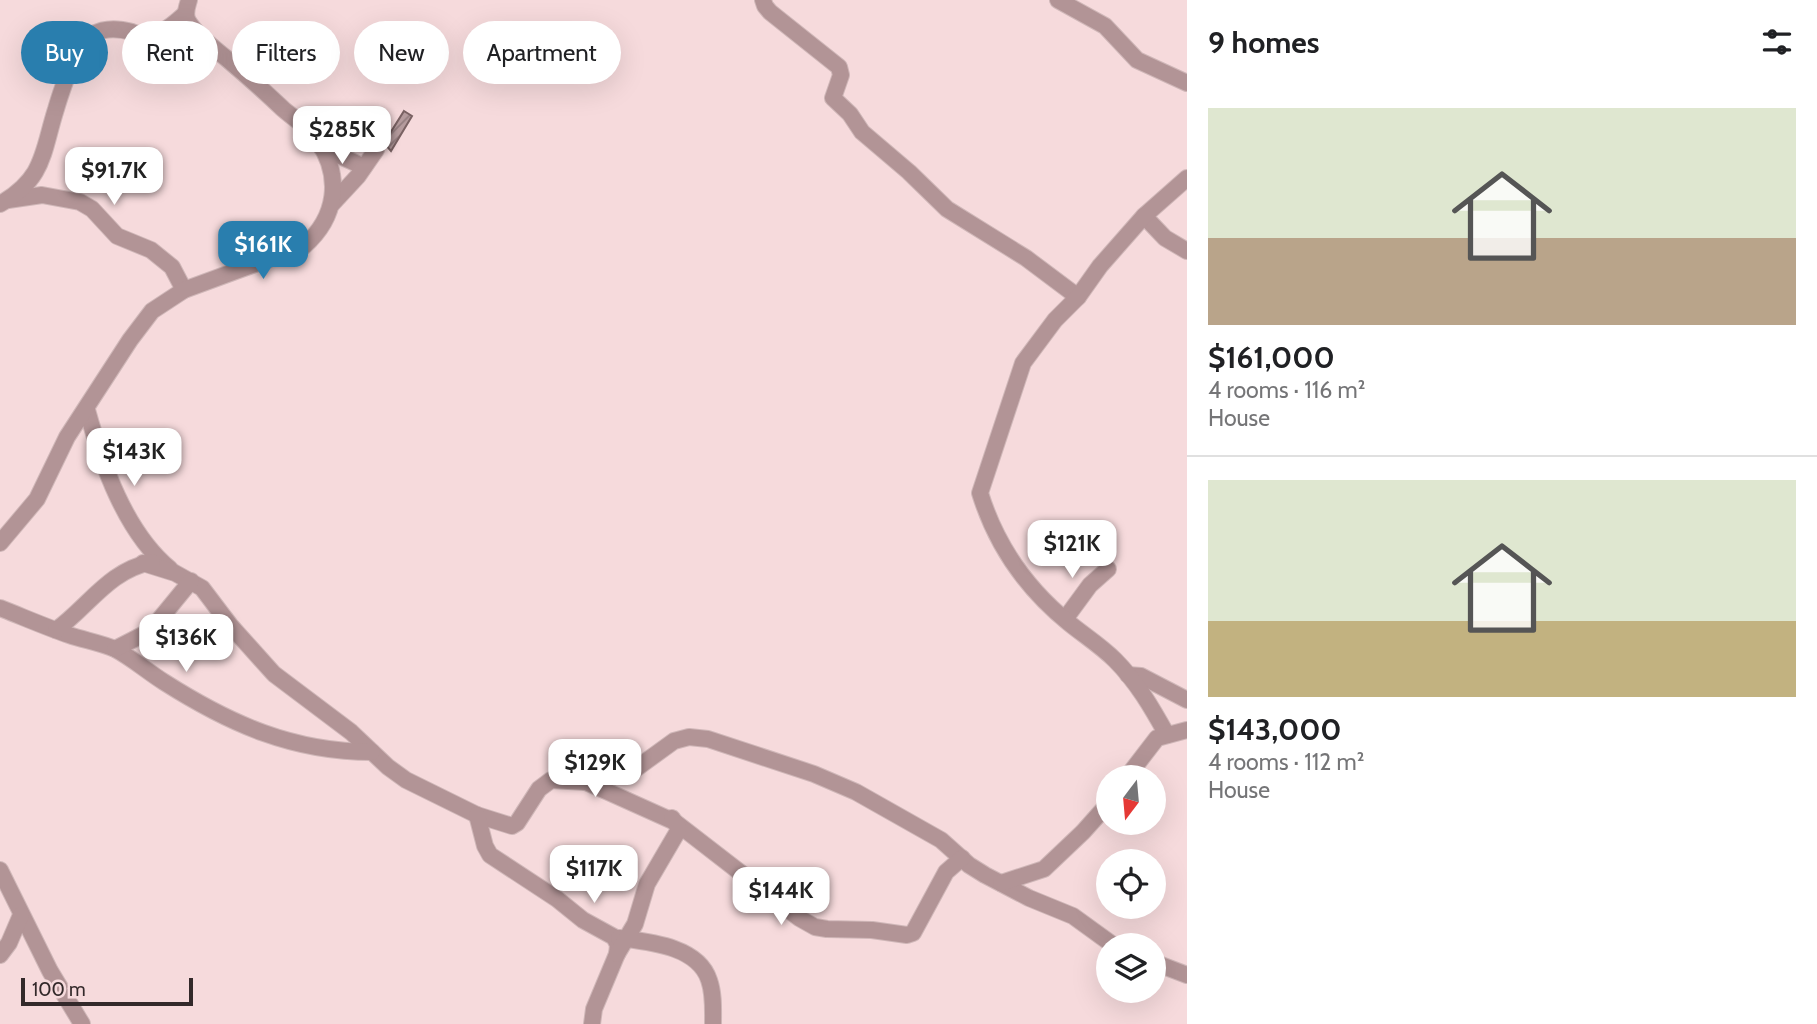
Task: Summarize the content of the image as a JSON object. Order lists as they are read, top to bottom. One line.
{"scale_bar":"100 m","north":"bottom","page":{"heading":"9 homes","chip":["Buy","Rent","Filters","New","Apartment"],"list":[{"name":"$161,000","note":"4 rooms · 116 m² · House"},{"name":"$143,000","note":"4 rooms · 112 m² · House"}],"price":["$285K","$91.7K","$161K","$143K","$121K","$136K","$129K","$117K","$144K"],"scale":"100 m"}}
